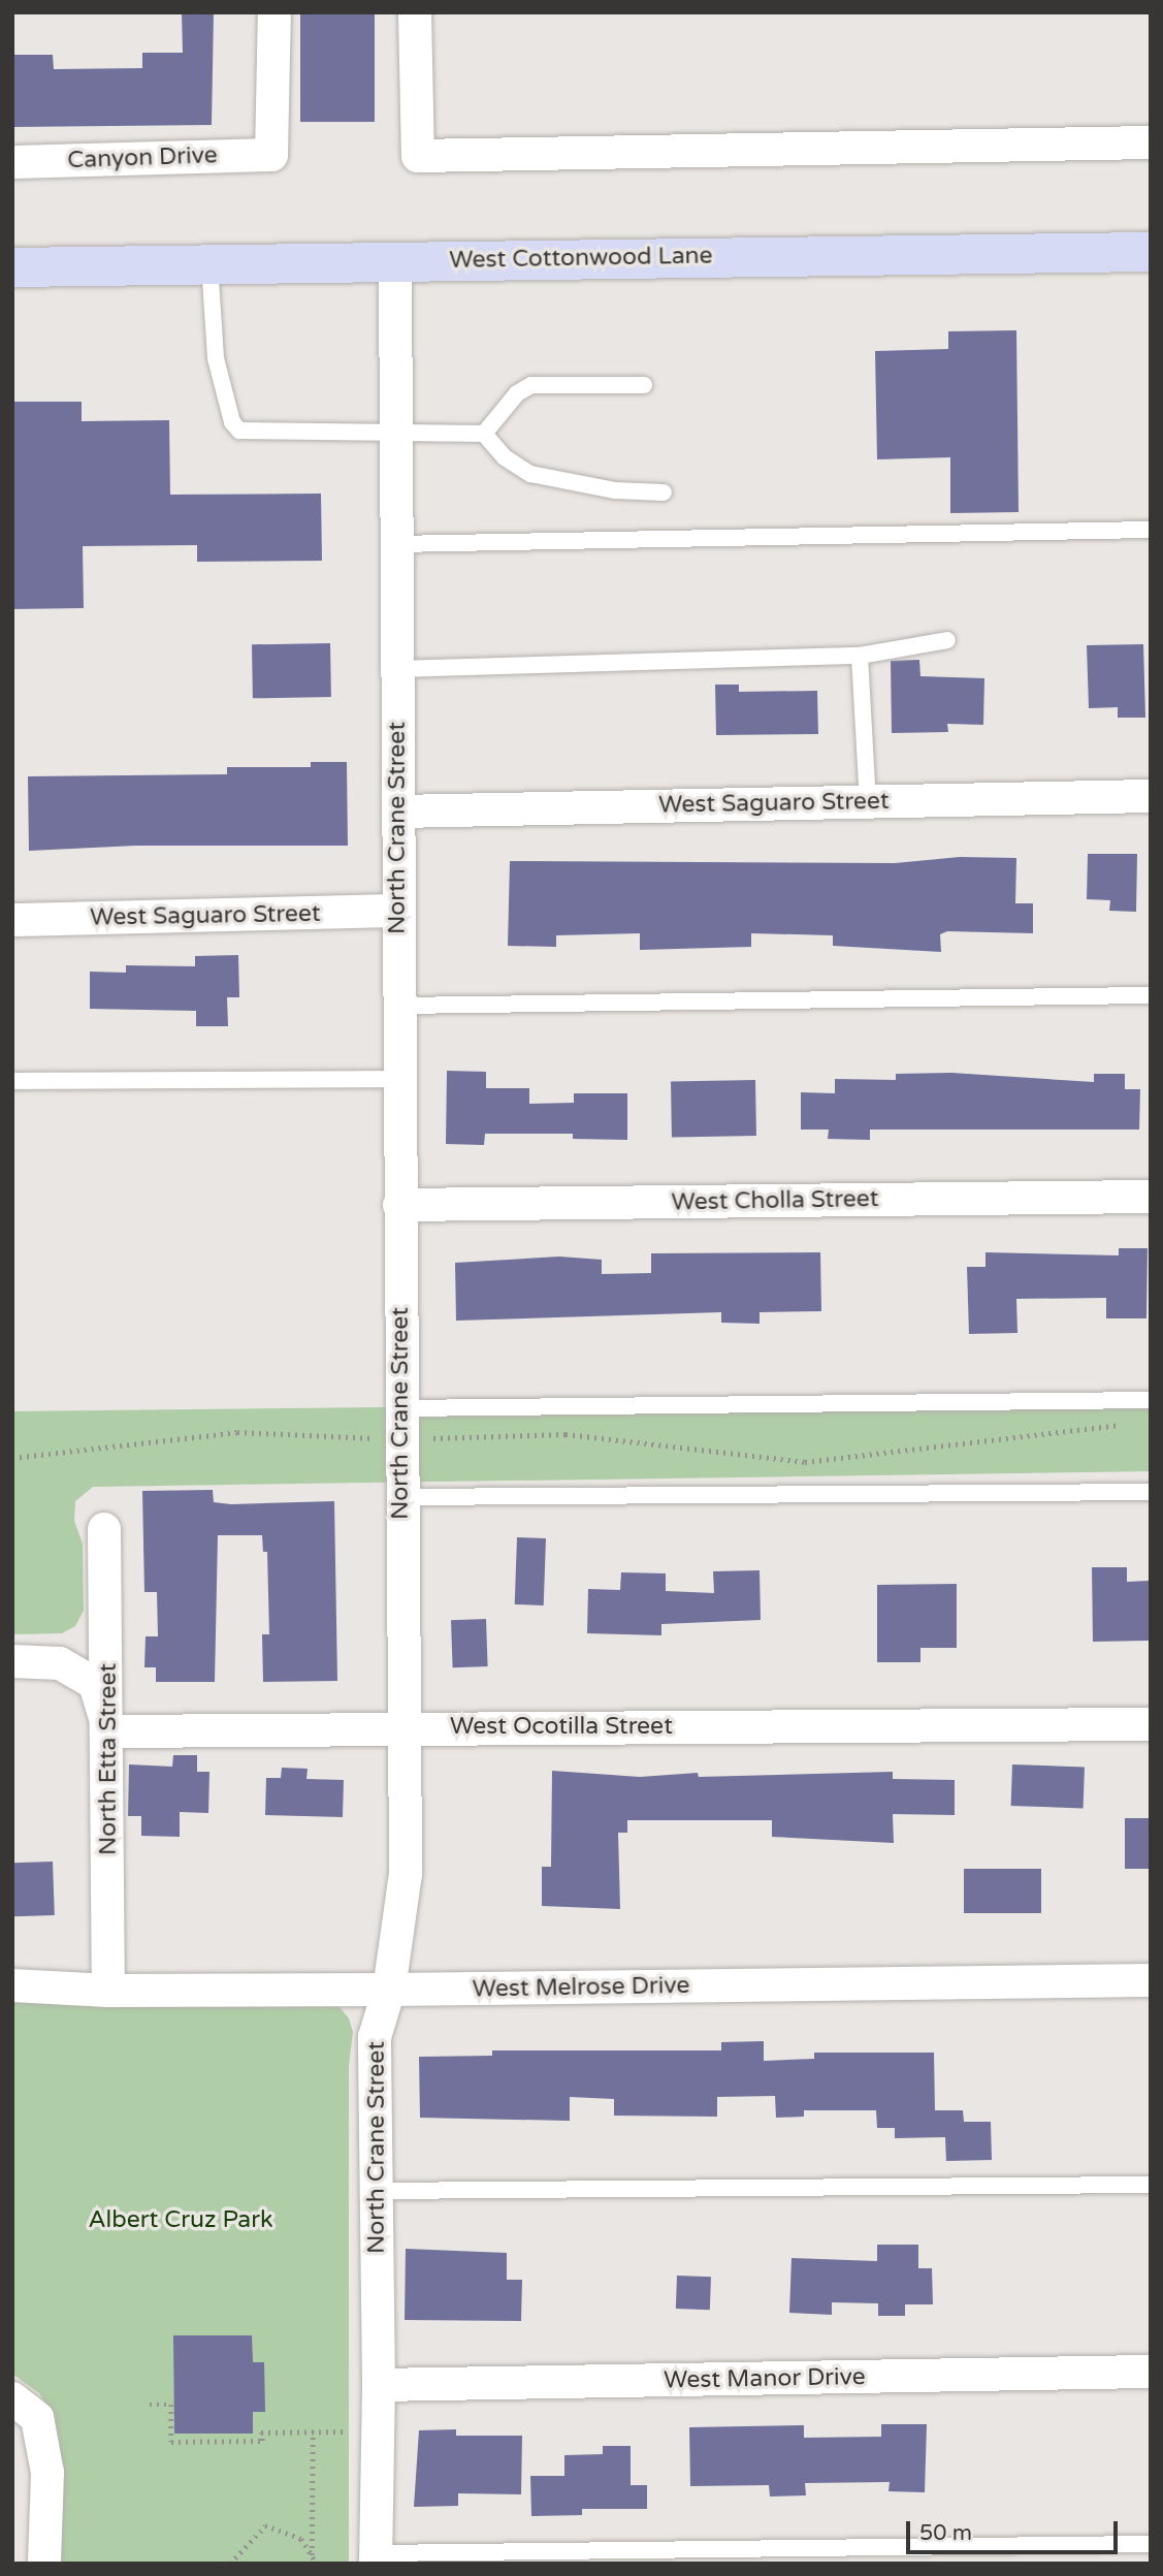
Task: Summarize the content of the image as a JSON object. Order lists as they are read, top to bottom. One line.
{"streets":{"main road":["West Cottonwood Lane"],"street":["Canyon Drive","West Saguaro Street","North Crane Street","West Cholla Street","West Ocotilla Street","North Etta Street","West Melrose Drive","West Manor Drive"]},"crossings":[["West Cottonwood Lane","North Crane Street"],["West Saguaro Street","North Crane Street"],["North Crane Street","West Cholla Street"],["North Crane Street","West Ocotilla Street"],["North Crane Street","West Melrose Drive"],["North Crane Street","West Manor Drive"],["West Ocotilla Street","North Etta Street"],["North Etta Street","West Melrose Drive"]],"parks":["Albert Cruz Park"],"scale_bar":"50 m"}
